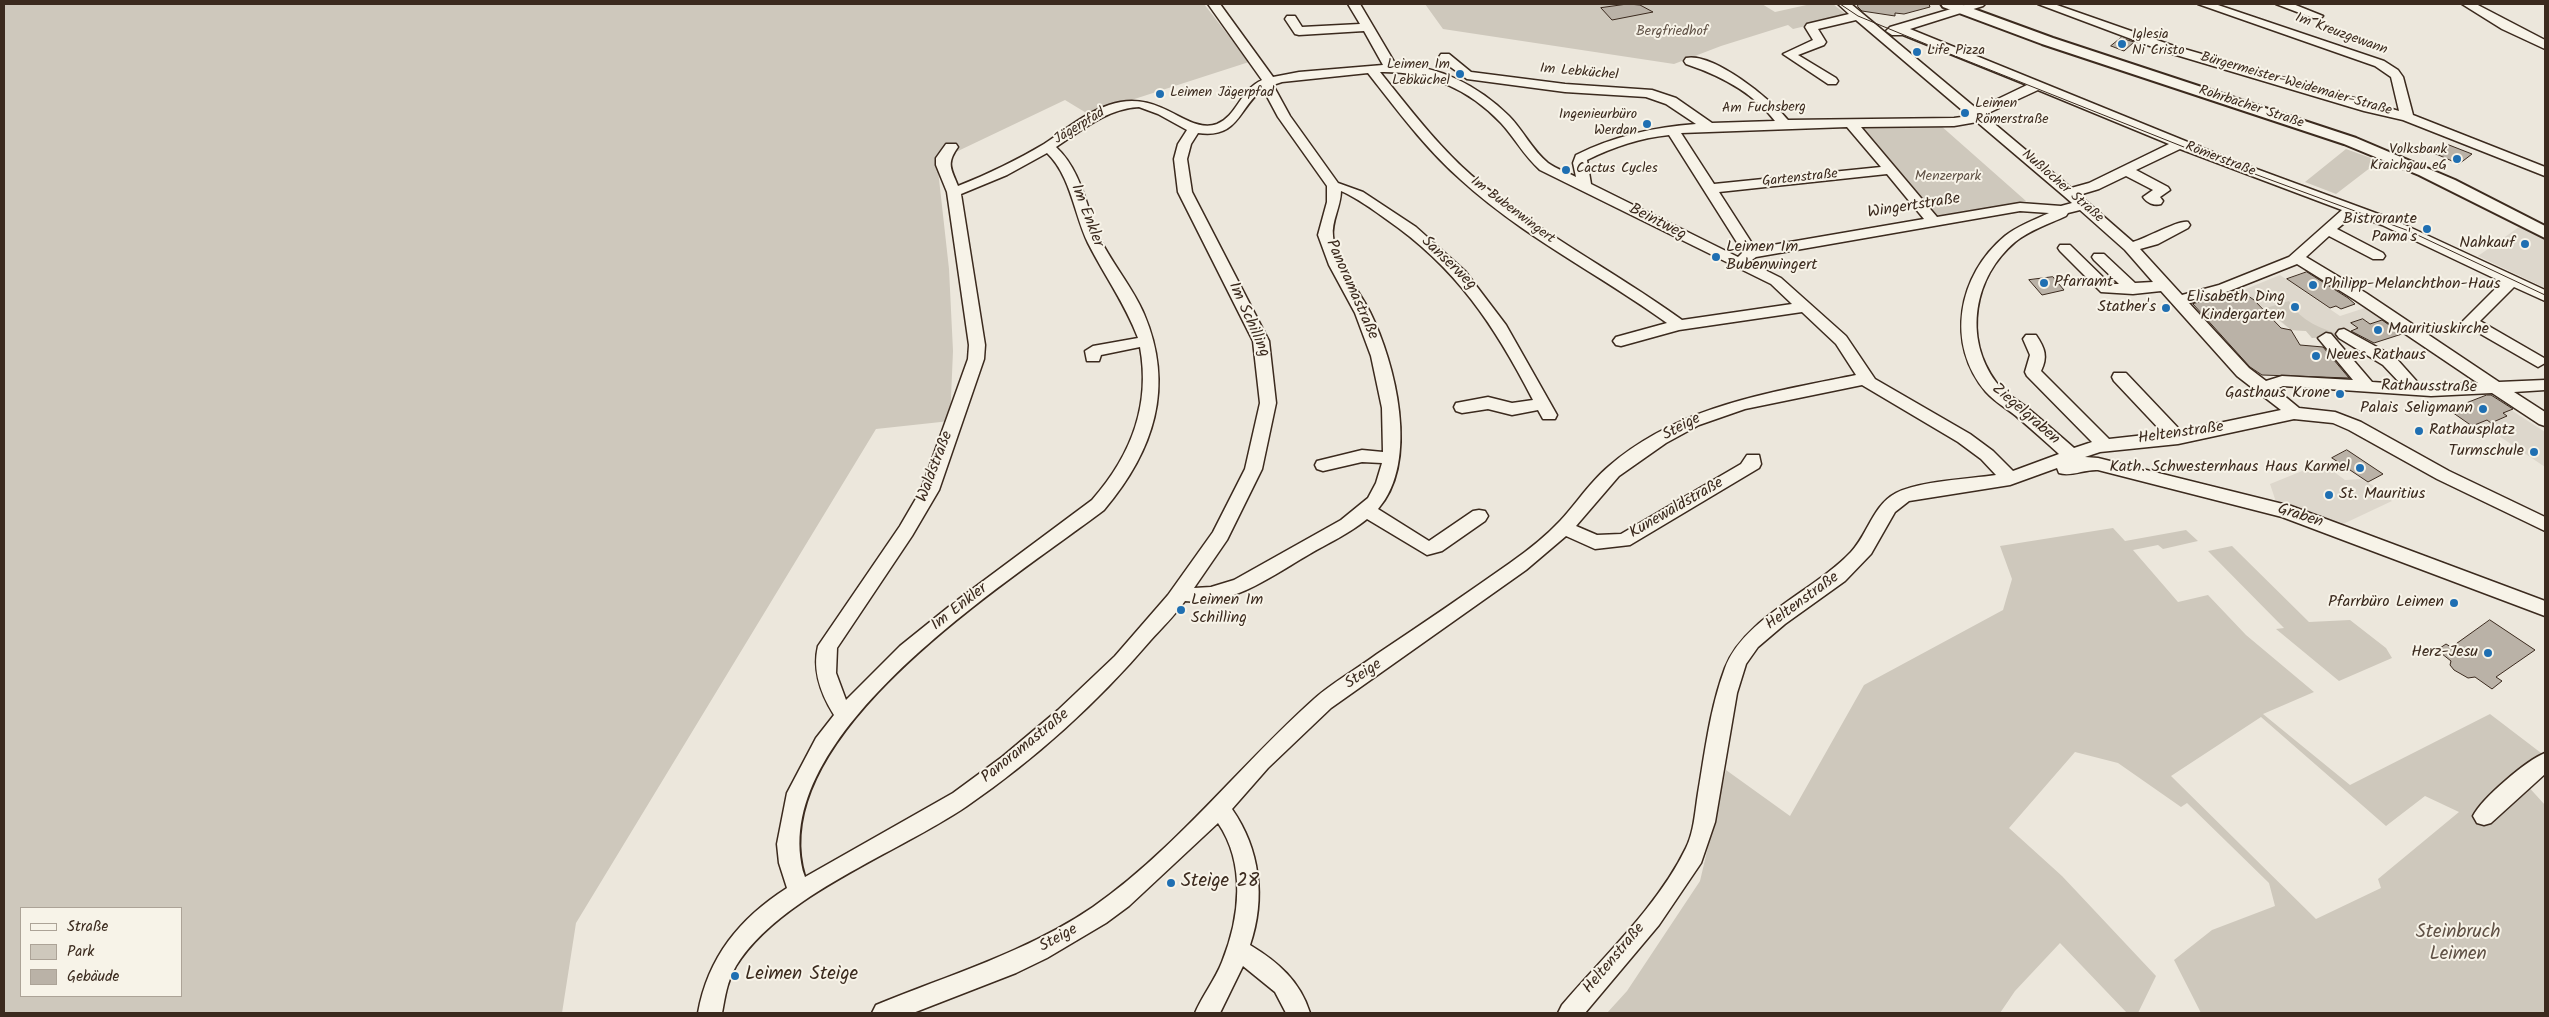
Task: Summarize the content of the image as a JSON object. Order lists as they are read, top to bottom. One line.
{"streets":{"main road":["Rohrbacher Straße"],"street":["Im Kreuzgewann","Im Lebküchel","Bürgermeister-Weidemaier-Straße","Am Fuchsberg","Jägerpfad","Römerstraße","Gartenstraße","Nußlocher Straße","Wingertstraße","Im Bubenwingert","Im Enkler","Beintweg","Sanserweg","Panoramastraße","Im Schilling","Rathausstraße","Ziegelgraben","Steige","Heltenstraße","Waldstraße","Kunewaldstraße","Graben"]},"crossings":[["Im Kreuzgewann","Bürgermeister-Weidemaier-Straße"],["Im Lebküchel","Am Fuchsberg"],["Am Fuchsberg","Römerstraße"],["Am Fuchsberg","Nußlocher Straße"],["Am Fuchsberg","Beintweg"],["Jägerpfad","Im Enkler"],["Jägerpfad","Im Schilling"],["Jägerpfad","Waldstraße"],["Römerstraße","Nußlocher Straße"],["Nußlocher Straße","Wingertstraße"],["Nußlocher Straße","Rathausstraße"],["Wingertstraße","Ziegelgraben"],["Im Bubenwingert","Beintweg"],["Im Enkler","Panoramastraße"],["Im Enkler","Waldstraße"],["Beintweg","Steige"],["Beintweg","Heltenstraße"],["Sanserweg","Panoramastraße"],["Panoramastraße","Im Schilling"],["Ziegelgraben","Heltenstraße"],["Steige","Kunewaldstraße"],["Heltenstraße","Graben"]],"parks":["Bergfriedhof","Menzerpark","Steinbruch Leimen"],"places":["Iglesia Ni Cristo","Life Pizza","Leimen Im Lebküchel","Leimen Jägerpfad","Leimen Römerstraße","Ingenieurbüro Werdan","Volksbank Kraichgau eG","Cactus Cycles","Bistrorante Pama's","Nahkauf","Leimen Im Bubenwingert","Pfarramt","Philipp-Melanchthon-Haus","Elisabeth Ding Kindergarten","Stather's","Mauritiuskirche","Neues Rathaus","Gasthaus Krone","Palais Seligmann","Rathausplatz","Turmschule","Kath. Schwesternhaus Haus Karmel","St. Mauritius","Pfarrbüro Leimen","Leimen Im Schilling","Herz-Jesu","Steige 28","Leimen Steige"],"legend":["Straße","Park","Gebäude"]}
